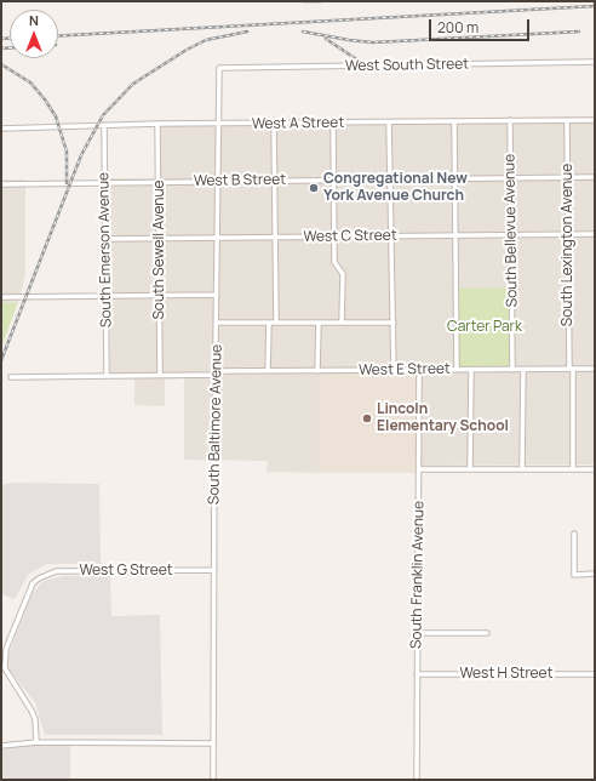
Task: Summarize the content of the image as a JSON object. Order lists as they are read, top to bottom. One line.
{"streets":{"street":["West South Street","West A Street","West B Street","South Bellevue Avenue","West C Street","South Lexington Avenue","South Emerson Avenue","South Sewell Avenue","West E Street","South Baltimore Avenue","West G Street","South Franklin Avenue","West H Street"]},"crossings":[["West South Street","South Baltimore Avenue"],["West A Street","South Bellevue Avenue"],["West A Street","South Lexington Avenue"],["West A Street","South Emerson Avenue"],["West A Street","South Sewell Avenue"],["West A Street","South Baltimore Avenue"],["West B Street","South Bellevue Avenue"],["West B Street","South Lexington Avenue"],["West B Street","South Emerson Avenue"],["West B Street","South Sewell Avenue"],["West B Street","South Baltimore Avenue"],["South Bellevue Avenue","West C Street"],["South Bellevue Avenue","West E Street"],["West C Street","South Lexington Avenue"],["West C Street","South Emerson Avenue"],["West C Street","South Sewell Avenue"],["West C Street","South Baltimore Avenue"],["South Lexington Avenue","West E Street"],["South Emerson Avenue","West E Street"],["South Sewell Avenue","West E Street"],["West E Street","South Baltimore Avenue"],["West E Street","South Franklin Avenue"],["South Baltimore Avenue","West G Street"],["South Franklin Avenue","West H Street"]],"parks":["Carter Park"],"places":["Congregational New York Avenue Church","Lincoln Elementary School"],"scale_bar":"200 m","north":"top"}
